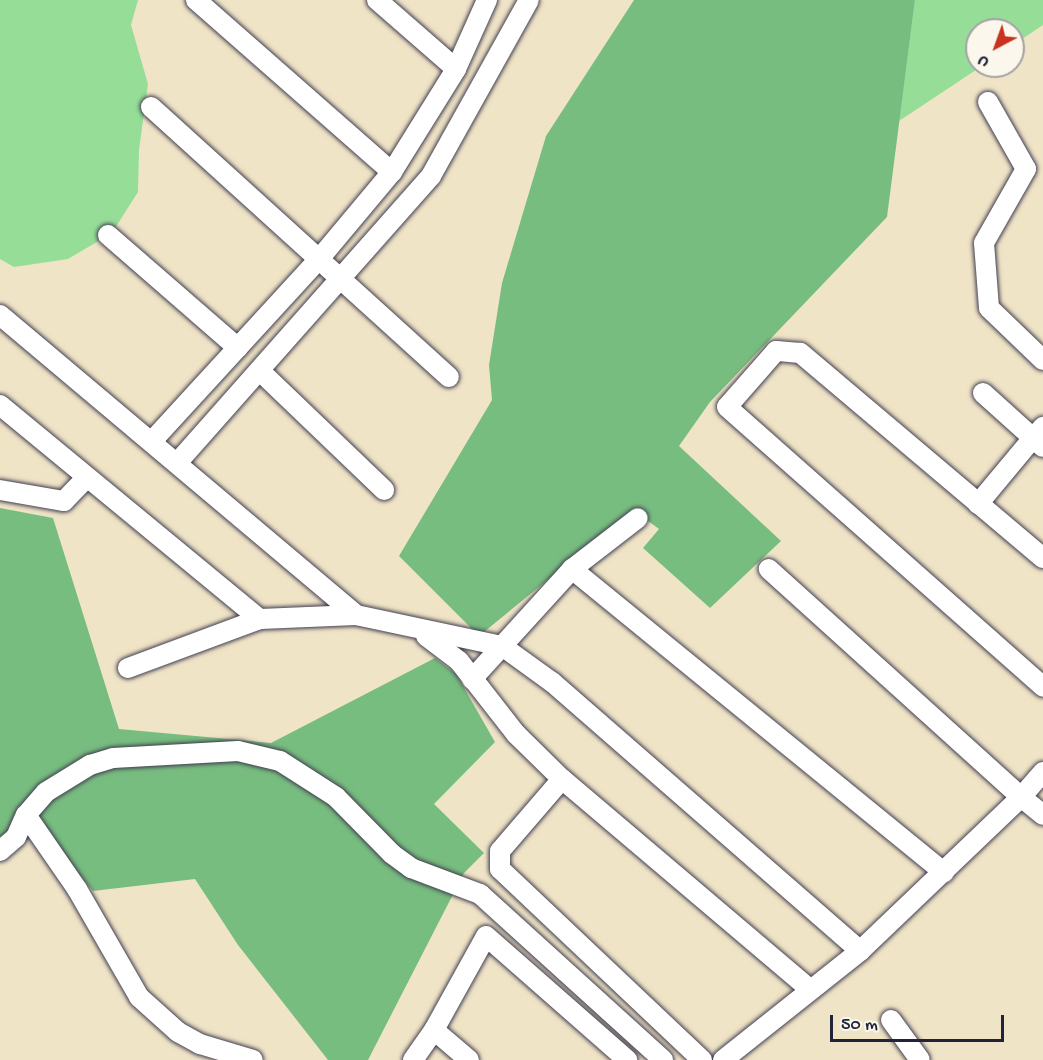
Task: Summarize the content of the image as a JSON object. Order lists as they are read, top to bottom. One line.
{"scale_bar":"50 m","north":"bottom left"}
